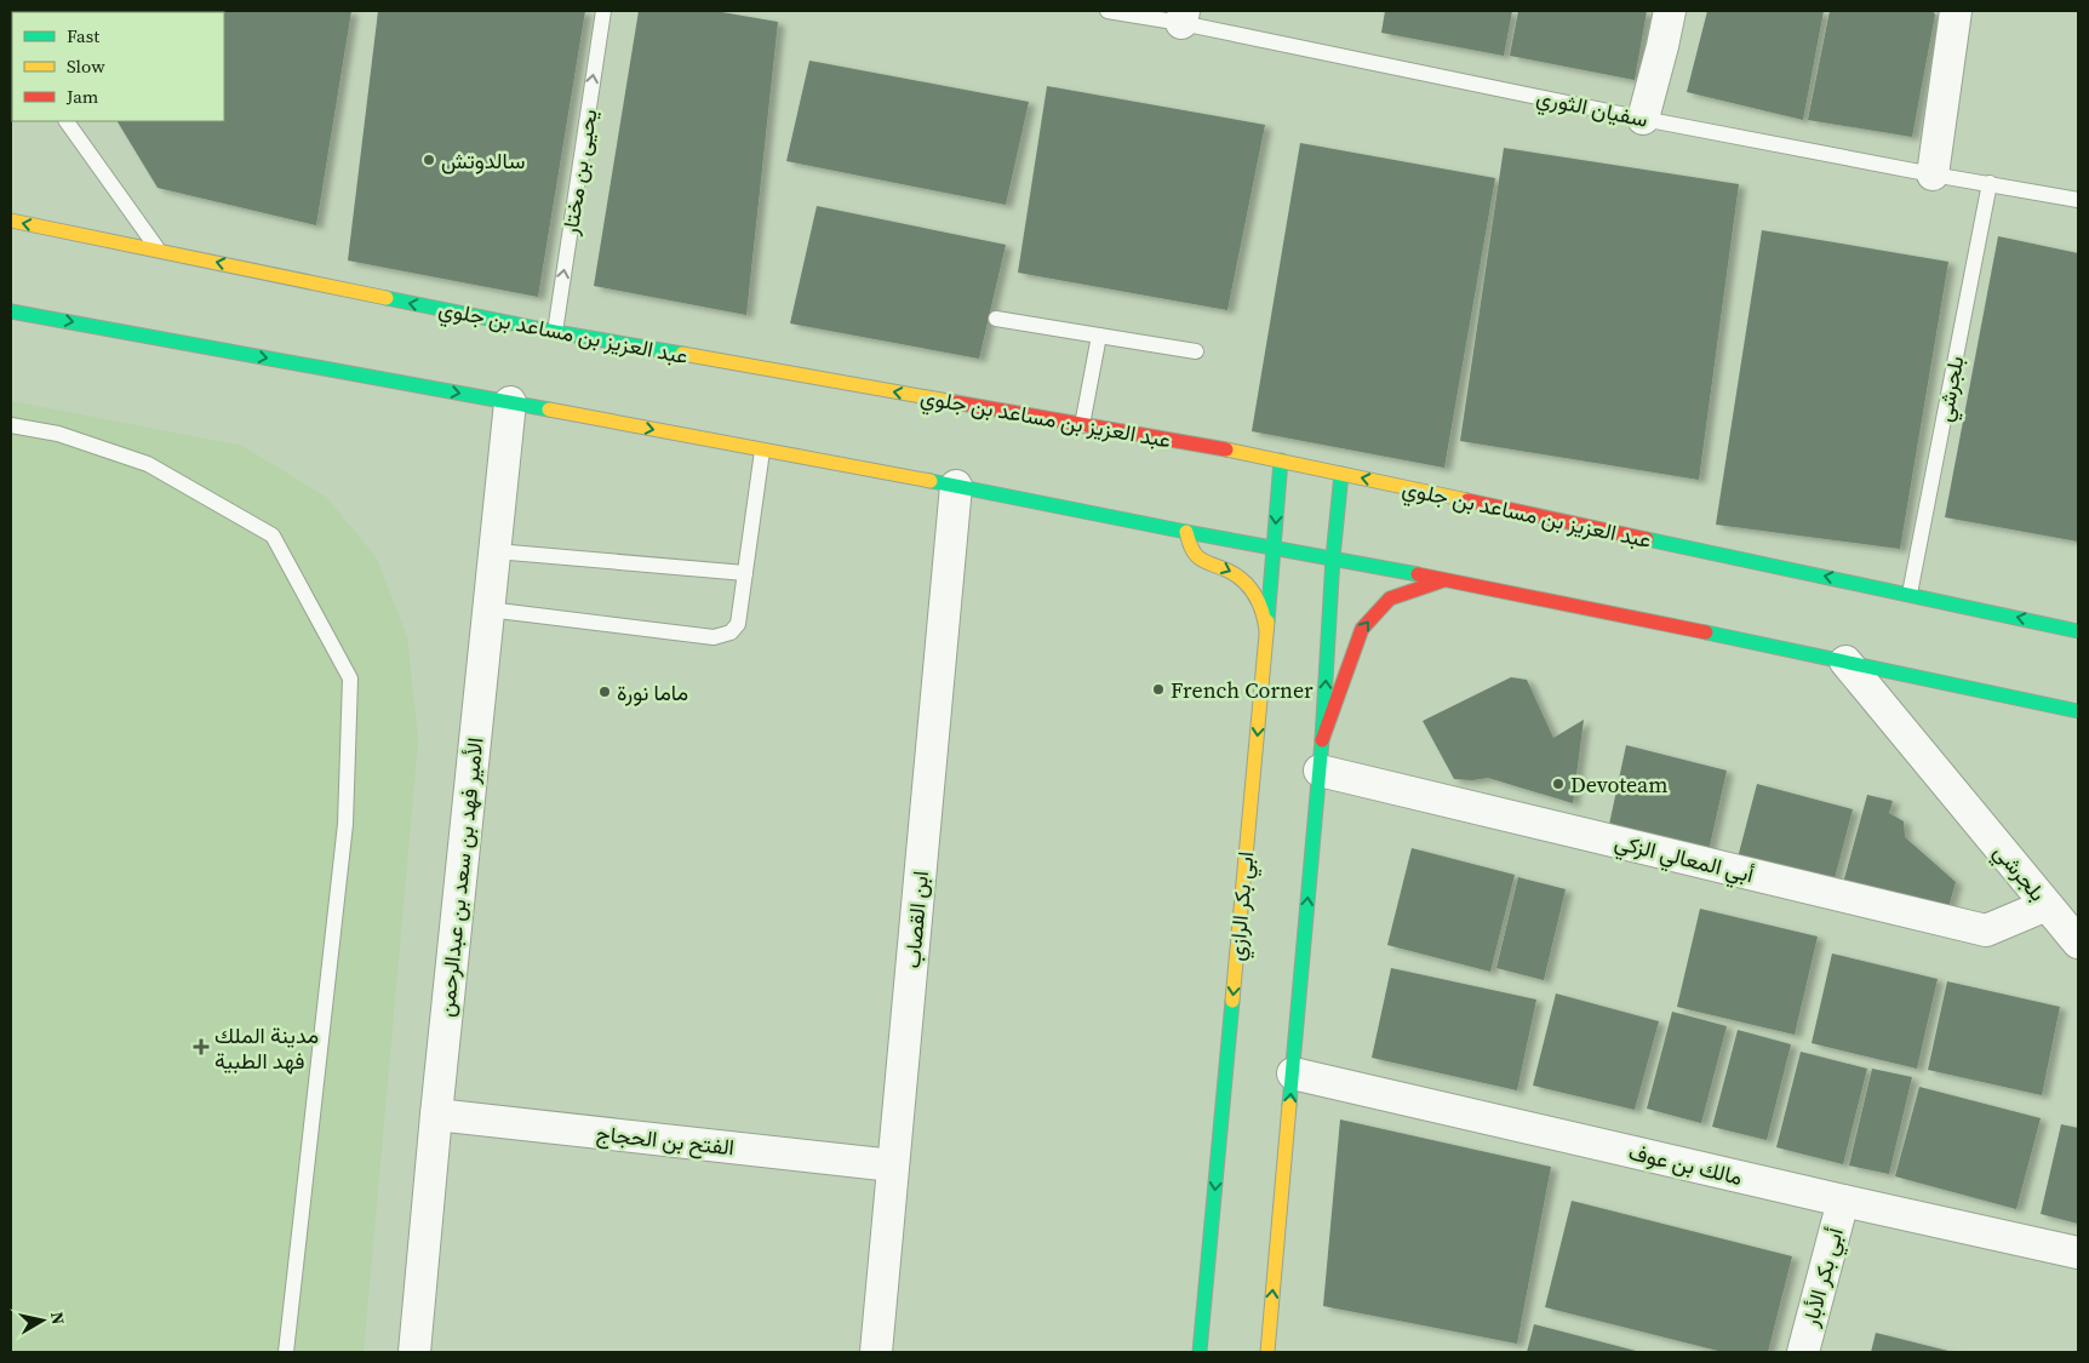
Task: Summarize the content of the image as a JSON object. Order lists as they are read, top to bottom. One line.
{"streets":{"main road":["عبد العزيز بن مساعد بن جلوي","ابي بكر الرازي"],"street":["بلجرشي","أبي المعالي الزكي","الأمير فهد بن سعد بن عبدالرحمن","ابن القصاب","الفتح بن الحجاج","مالك بن عوف","أبي بكر الأبار"],"lane":["سفيان الثوري","يحيى بن مختار"]},"crossings":[["سفيان الثوري","بلجرشي"],["يحيى بن مختار","عبد العزيز بن مساعد بن جلوي"],["عبد العزيز بن مساعد بن جلوي","بلجرشي"],["عبد العزيز بن مساعد بن جلوي","ابي بكر الرازي"],["بلجرشي","أبي المعالي الزكي"],["الأمير فهد بن سعد بن عبدالرحمن","الفتح بن الحجاج"],["ابن القصاب","الفتح بن الحجاج"],["مالك بن عوف","أبي بكر الأبار"]],"one_way":["يحيى بن مختار"],"places":{"other":["سالدوتش","French Corner","ماما نورة","Devoteam"],"health":["مدينة الملك فهد الطبية"]},"legend":["Fast","Slow","Jam"],"north":"right"}
